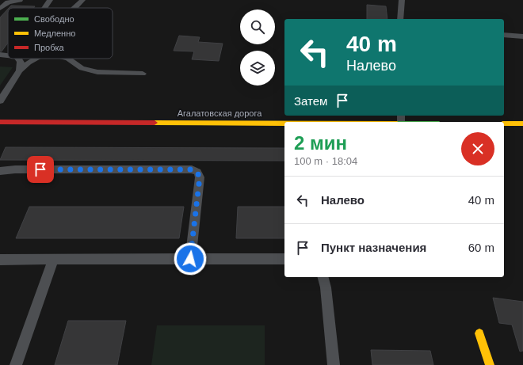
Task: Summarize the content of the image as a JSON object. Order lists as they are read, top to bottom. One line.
{"streets":{"main road":["Агалатовская дорога"]},"legend":["Свободно","Медленно","Пробка"],"page":{"turn":["40 m","Налево"],"then":"Затем","heading":["2 мин","100 m · 18:04"],"list":[{"name":"Налево","value":"40 m"},{"name":"Пункт назначения","value":"60 m"}]}}
